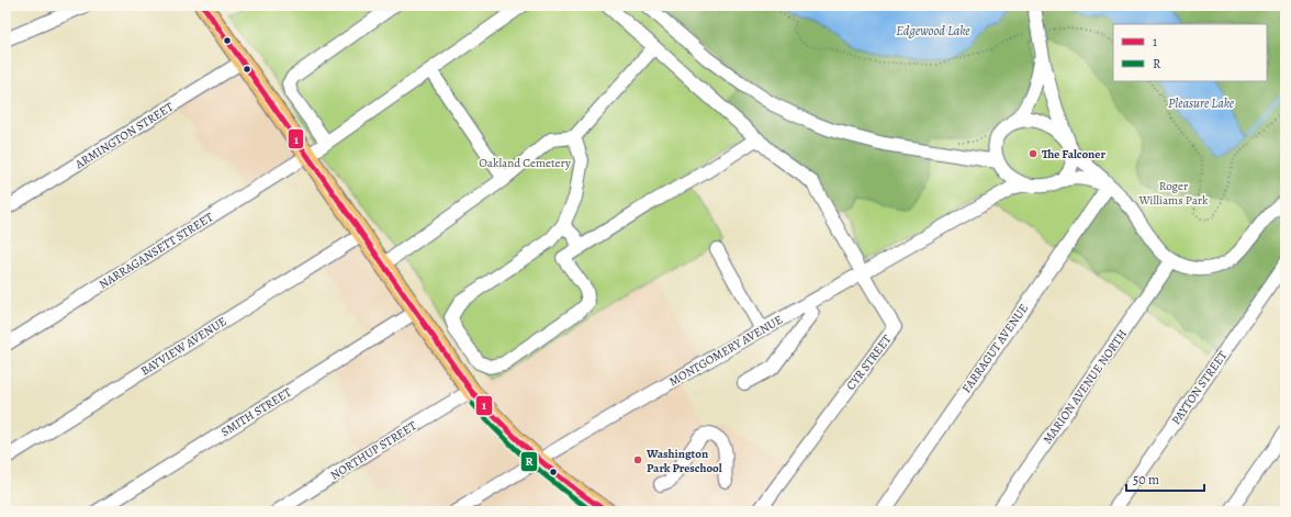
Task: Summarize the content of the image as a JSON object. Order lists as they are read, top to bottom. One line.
{"streets":{"street":["ARMINGTON STREET","NARRAGANSETT STREET","BAYVIEW AVENUE","FARRAGUT AVENUE","MONTGOMERY AVENUE","CYR STREET","MARION AVENUE NORTH","PAYTON STREET","SMITH STREET","NORTHUP STREET"]},"crossings":[["MONTGOMERY AVENUE","CYR STREET"]],"water":["Edgewood Lake","Pleasure Lake"],"parks":["Oakland Cemetery","Roger Williams Park"],"places":["The Falconer","Washington Park Preschool"],"lines":["transit line 1","transit line R"],"legend":["1","R"],"scale_bar":"50 m"}
